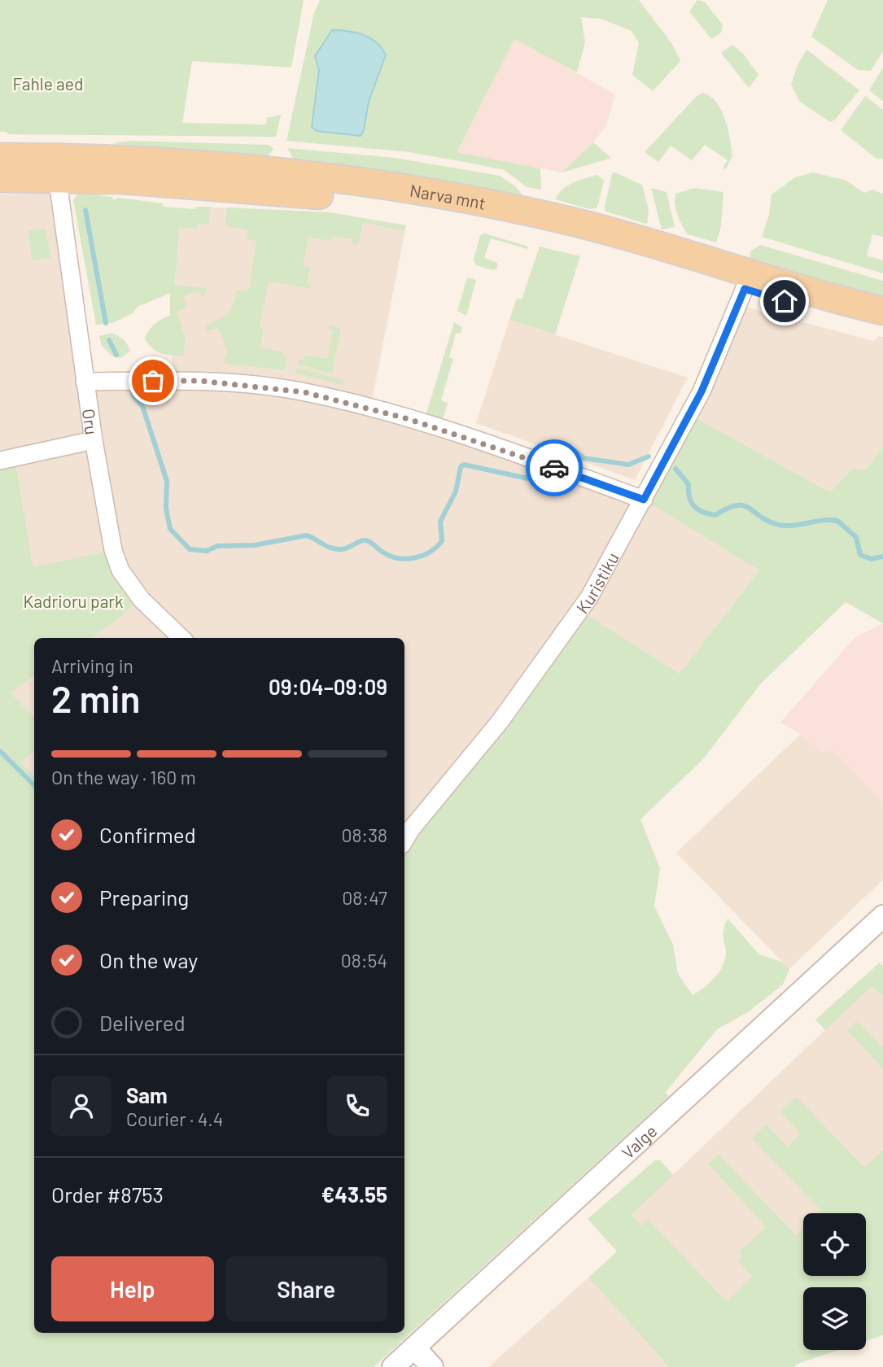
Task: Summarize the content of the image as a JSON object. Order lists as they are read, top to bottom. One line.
{"streets":{"main road":["Narva mnt"],"street":["Oru","Kuristiku","Valge"]},"crossings":[["Narva mnt","Oru"],["Narva mnt","Kuristiku"]],"parks":["Fahle aed","Kadrioru park"],"page":{"heading":["2 min","Arriving in","09:04–09:09"],"panel":["Sam","Courier · 4.4","Order #8753","€43.55"],"bar":"On the way · 160 m","list":[["Confirmed","08:38"],["Preparing","08:47"],["On the way","08:54"],"Delivered"],"buttons":["Help","Share"]}}
